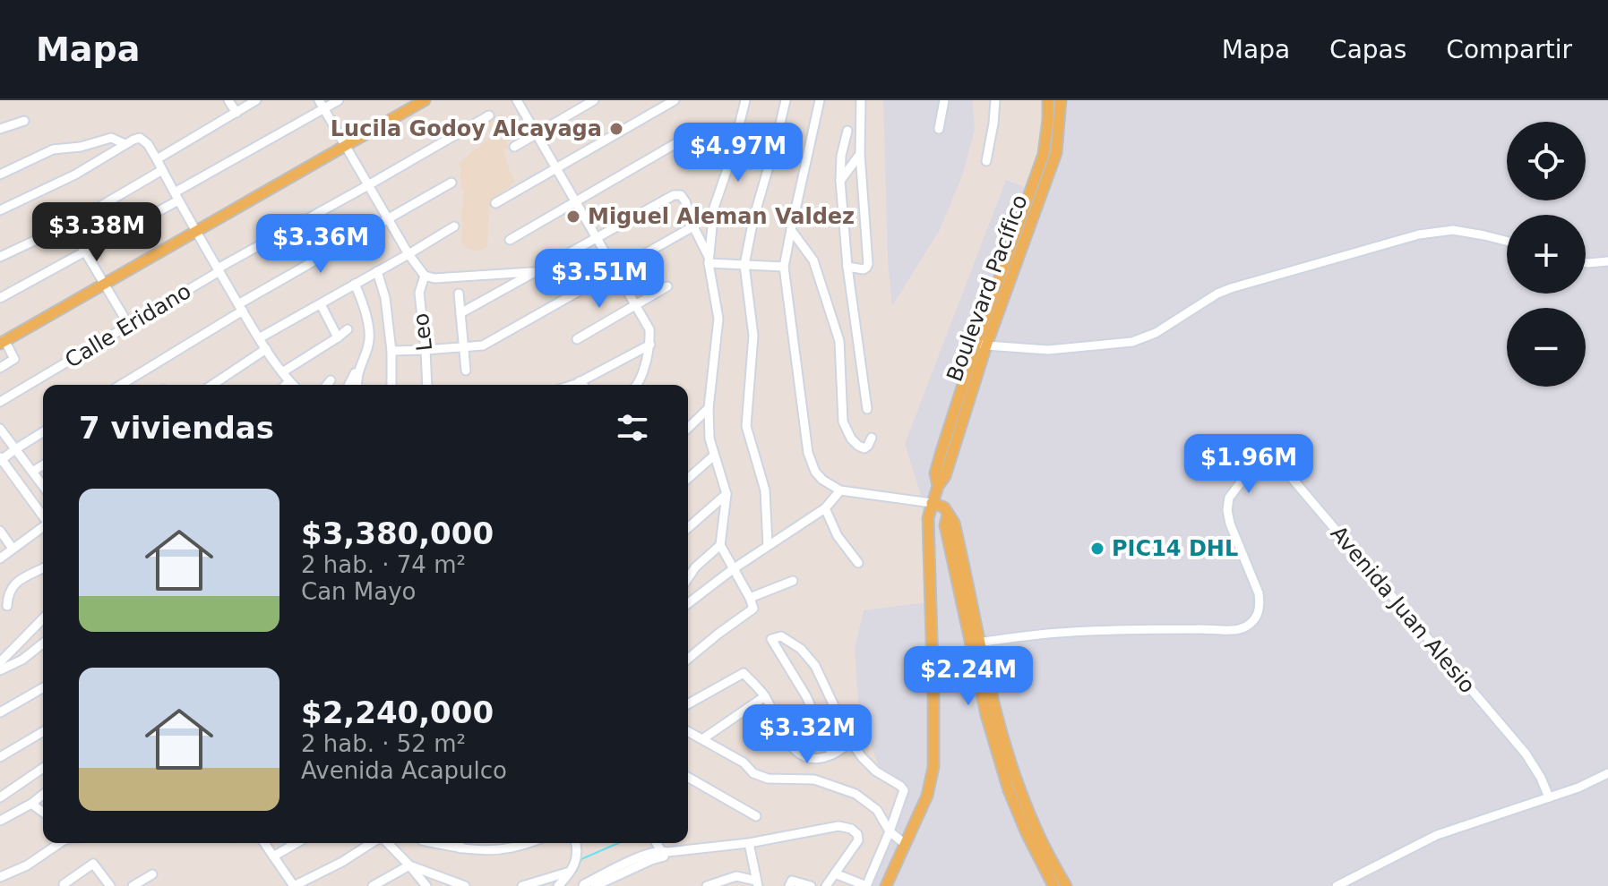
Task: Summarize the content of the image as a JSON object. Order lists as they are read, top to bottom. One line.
{"streets":{"main road":["Boulevard Pacífico"],"street":["Calle Eridano","Leo","Avenida Juan Alesio"]},"places":["Lucila Godoy Alcayaga","Miguel Aleman Valdez","PIC14 DHL"],"page":{"header":"Mapa","nav":["Mapa","Capas","Compartir"],"map_buttons":["+","−"],"price":["$4.97M","$3.38M","$3.36M","$3.51M","$1.96M","$2.24M","$3.32M"],"heading":"7 viviendas","list":[{"name":"$3,380,000","note":"2 hab. · 74 m² · Can Mayo"},{"name":"$2,240,000","note":"2 hab. · 52 m² · Avenida Acapulco"}]}}
